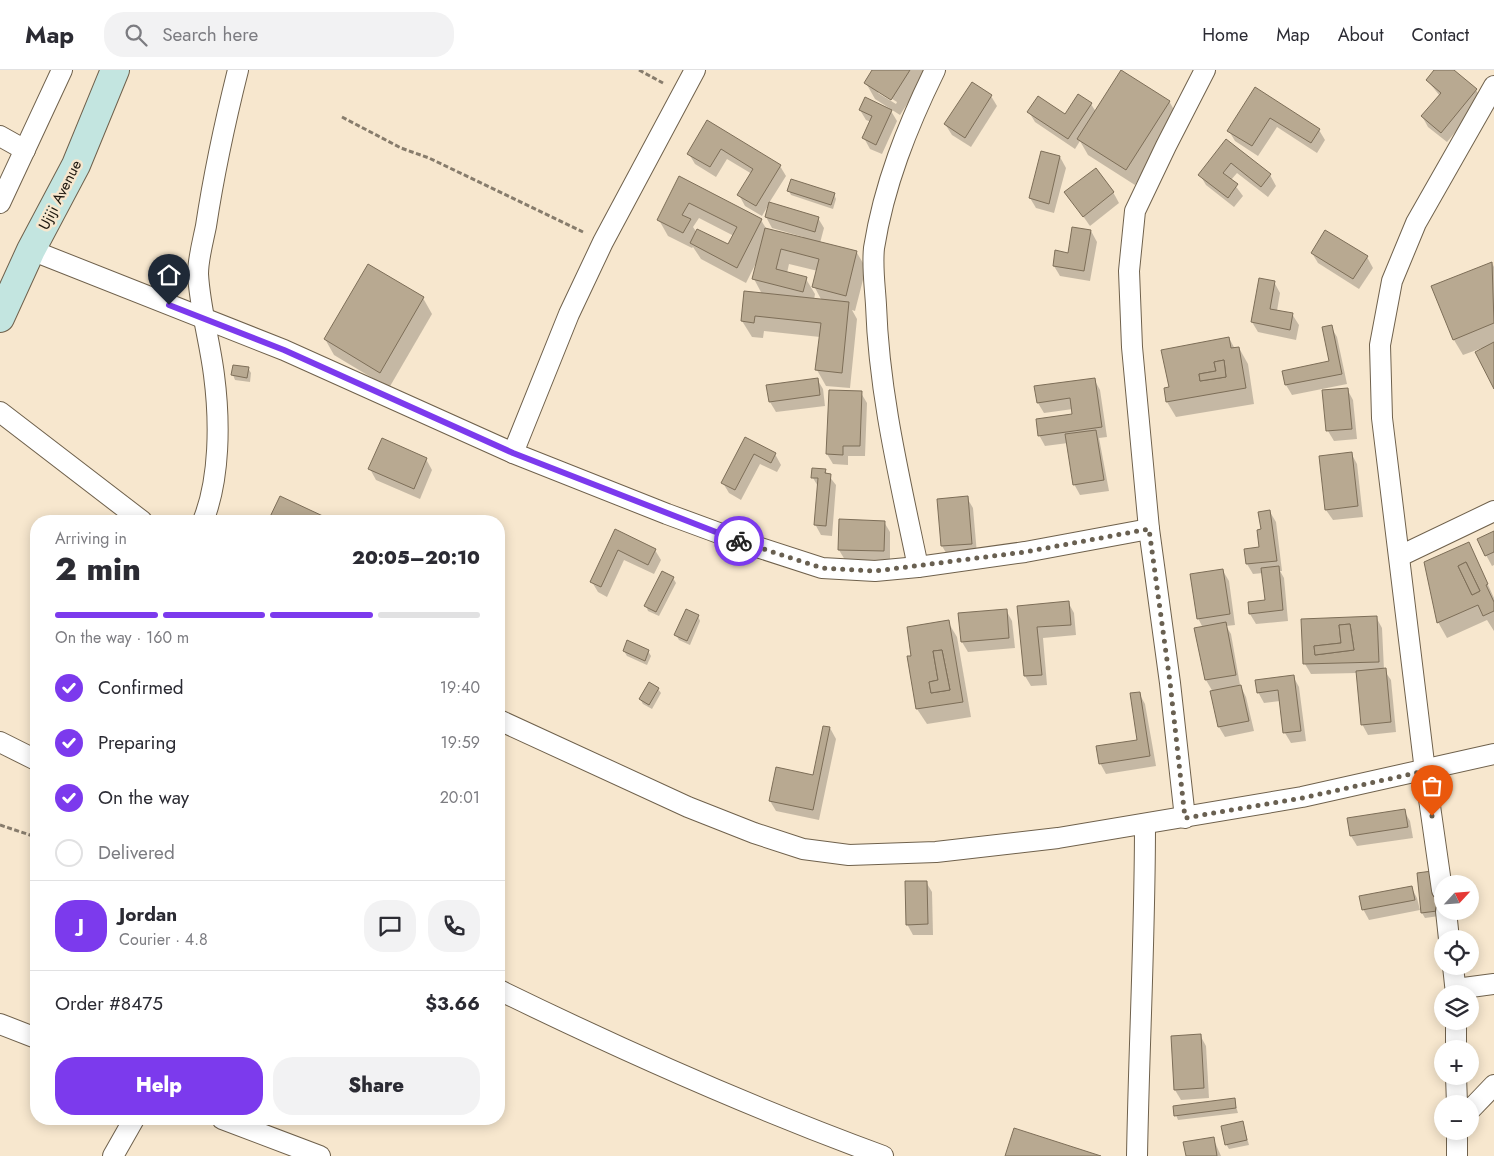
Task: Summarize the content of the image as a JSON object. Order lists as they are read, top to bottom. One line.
{"streets":{"street":["Ujiji Avenue"]},"north":"top right","page":{"header":"Map","search":"Search here","nav":["Home","Map","About","Contact"],"heading":["2 min","Arriving in","20:05–20:10"],"panel":["Jordan","Courier · 4.8","Order #8475","$3.66"],"bar":"On the way · 160 m","list":[["Confirmed","19:40"],["Preparing","19:59"],["On the way","20:01"],"Delivered"],"map_buttons":["+","−"],"round":"J","buttons":["Help","Share"]}}
